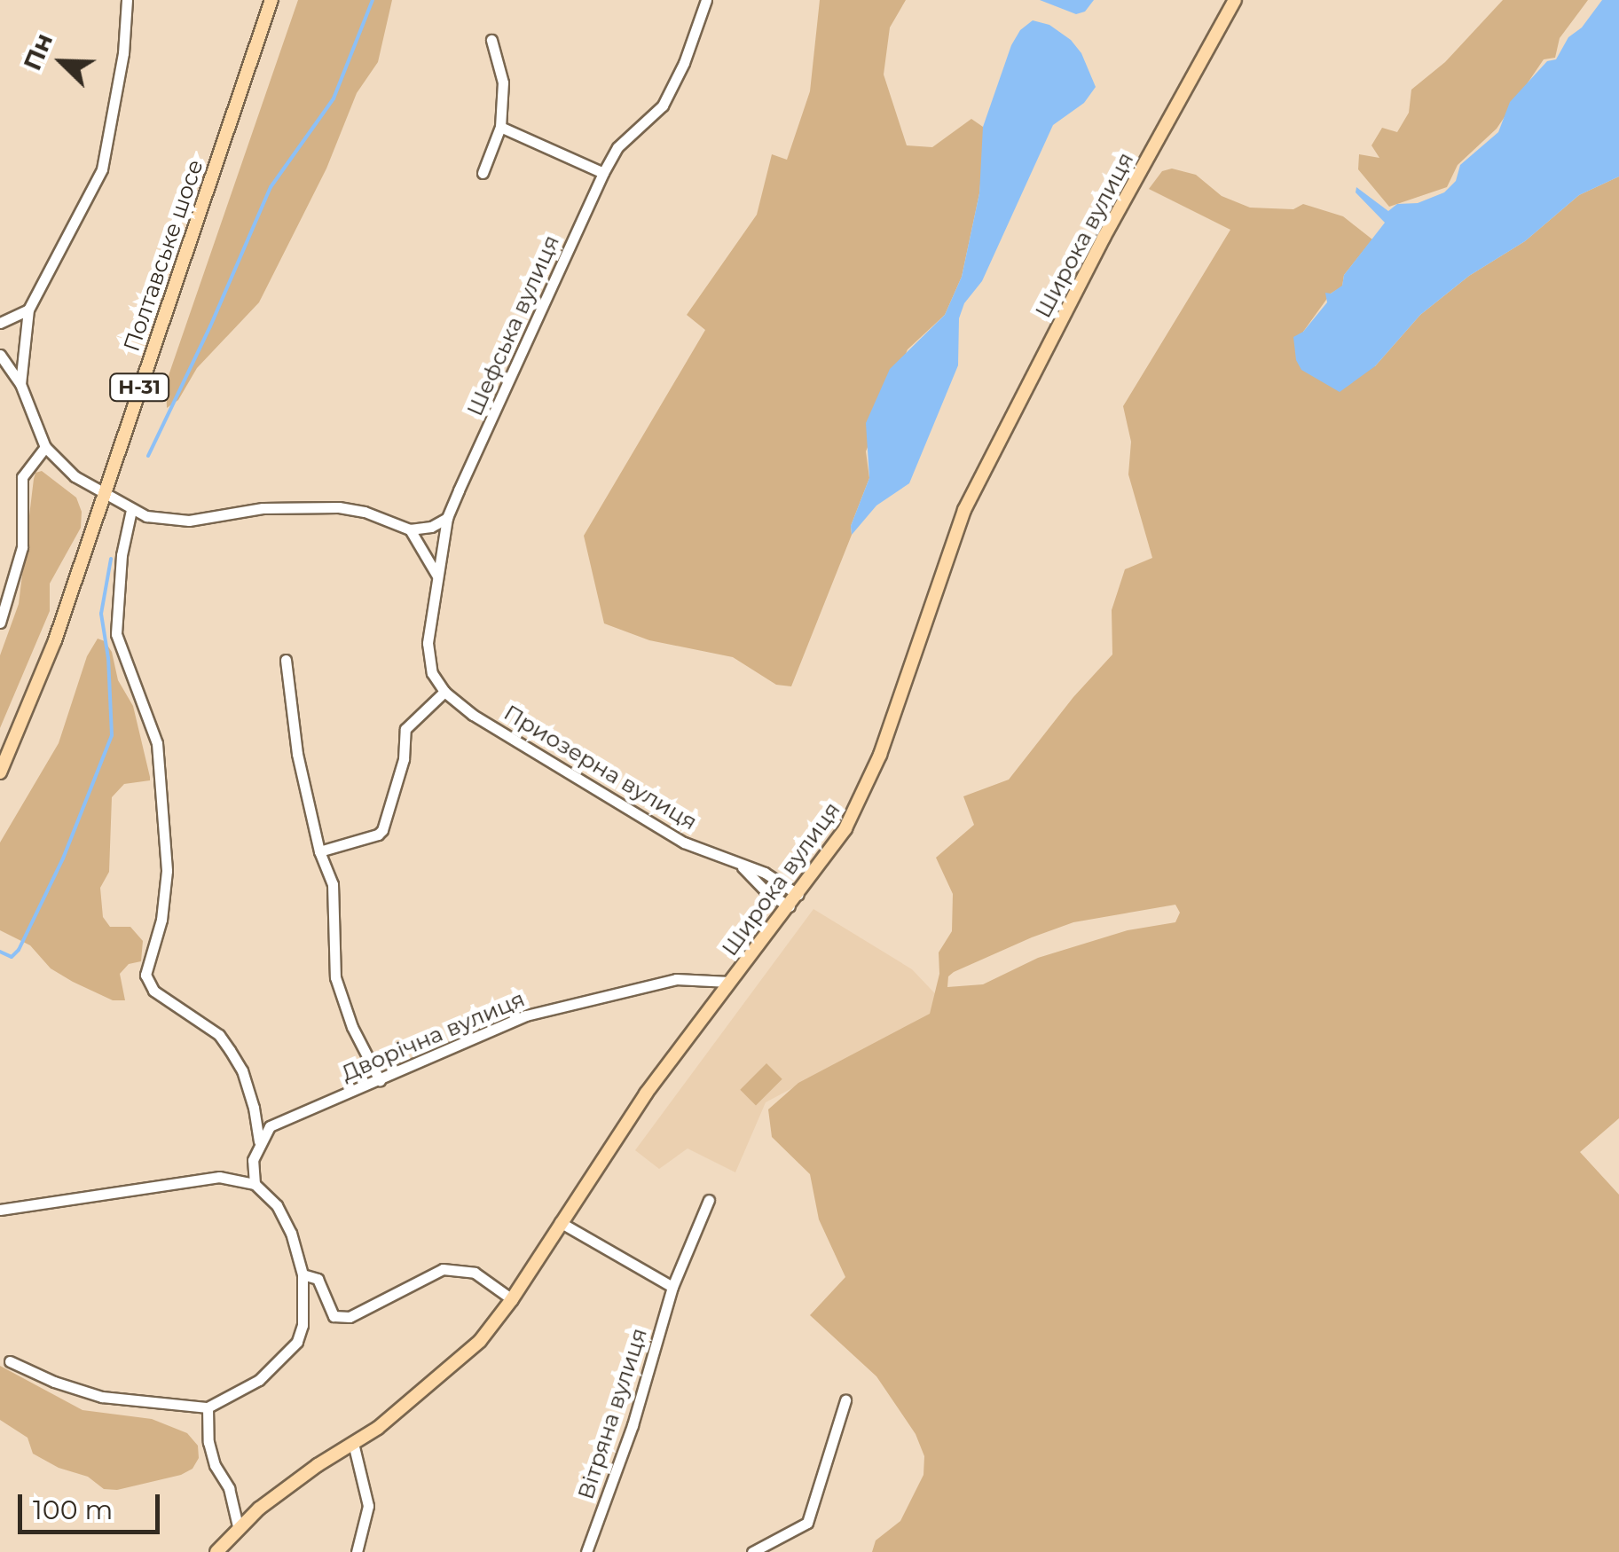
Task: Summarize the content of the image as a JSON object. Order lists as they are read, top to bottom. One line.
{"streets":{"main road":["Широка вулиця","Полтавське шосе","Н-31"],"street":["Шефська вулиця","Приозерна вулиця","Дворічна вулиця","Вітряна вулиця"]},"crossings":[["Широка вулиця","Приозерна вулиця"],["Широка вулиця","Дворічна вулиця"],["Шефська вулиця","Приозерна вулиця"]],"scale_bar":"100 m","north":"top left"}
